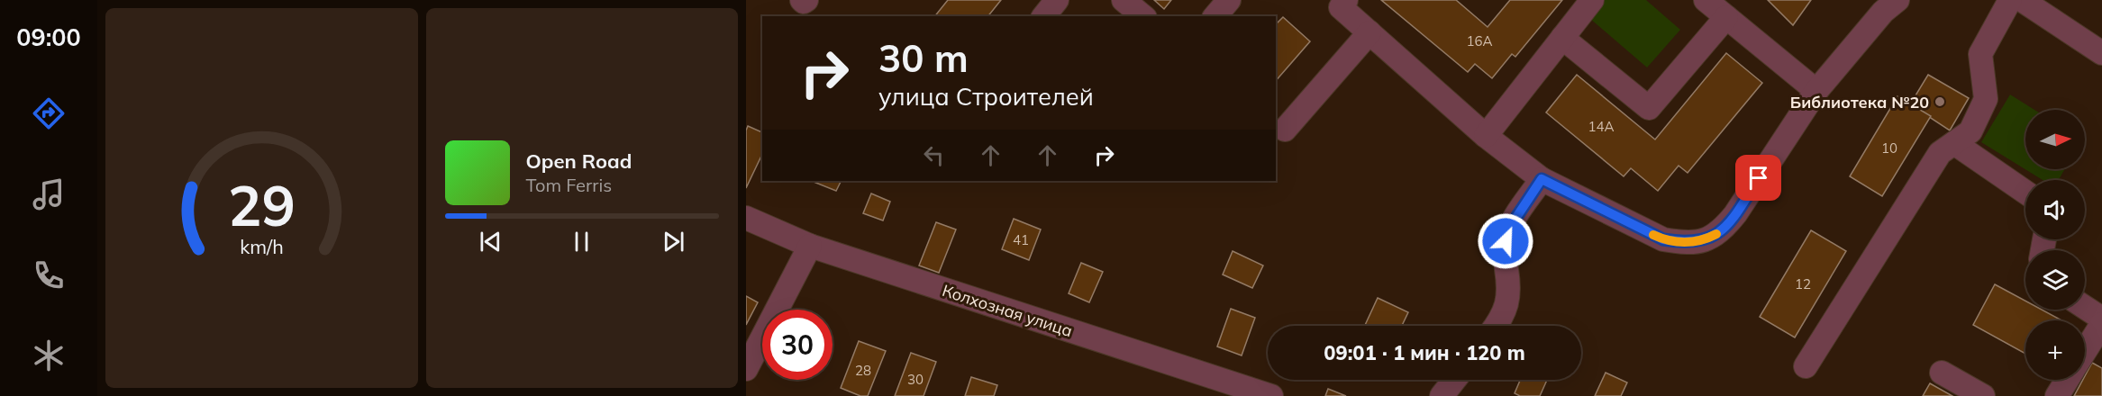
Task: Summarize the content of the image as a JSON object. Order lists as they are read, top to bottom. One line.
{"streets":{"street":["Колхозная улица"]},"places":["Библиотека №20"],"house_numbers":["16А","14А","10","41","12","28","30"],"north":"right","page":{"tabs":"09:00","turn":["30 m","улица Строителей"],"map_buttons":"+","song":["Open Road","Tom Ferris"],"limit":"30","trip":"09:01 · 1 мин · 120 m","gauge":["29","km/h"]}}
